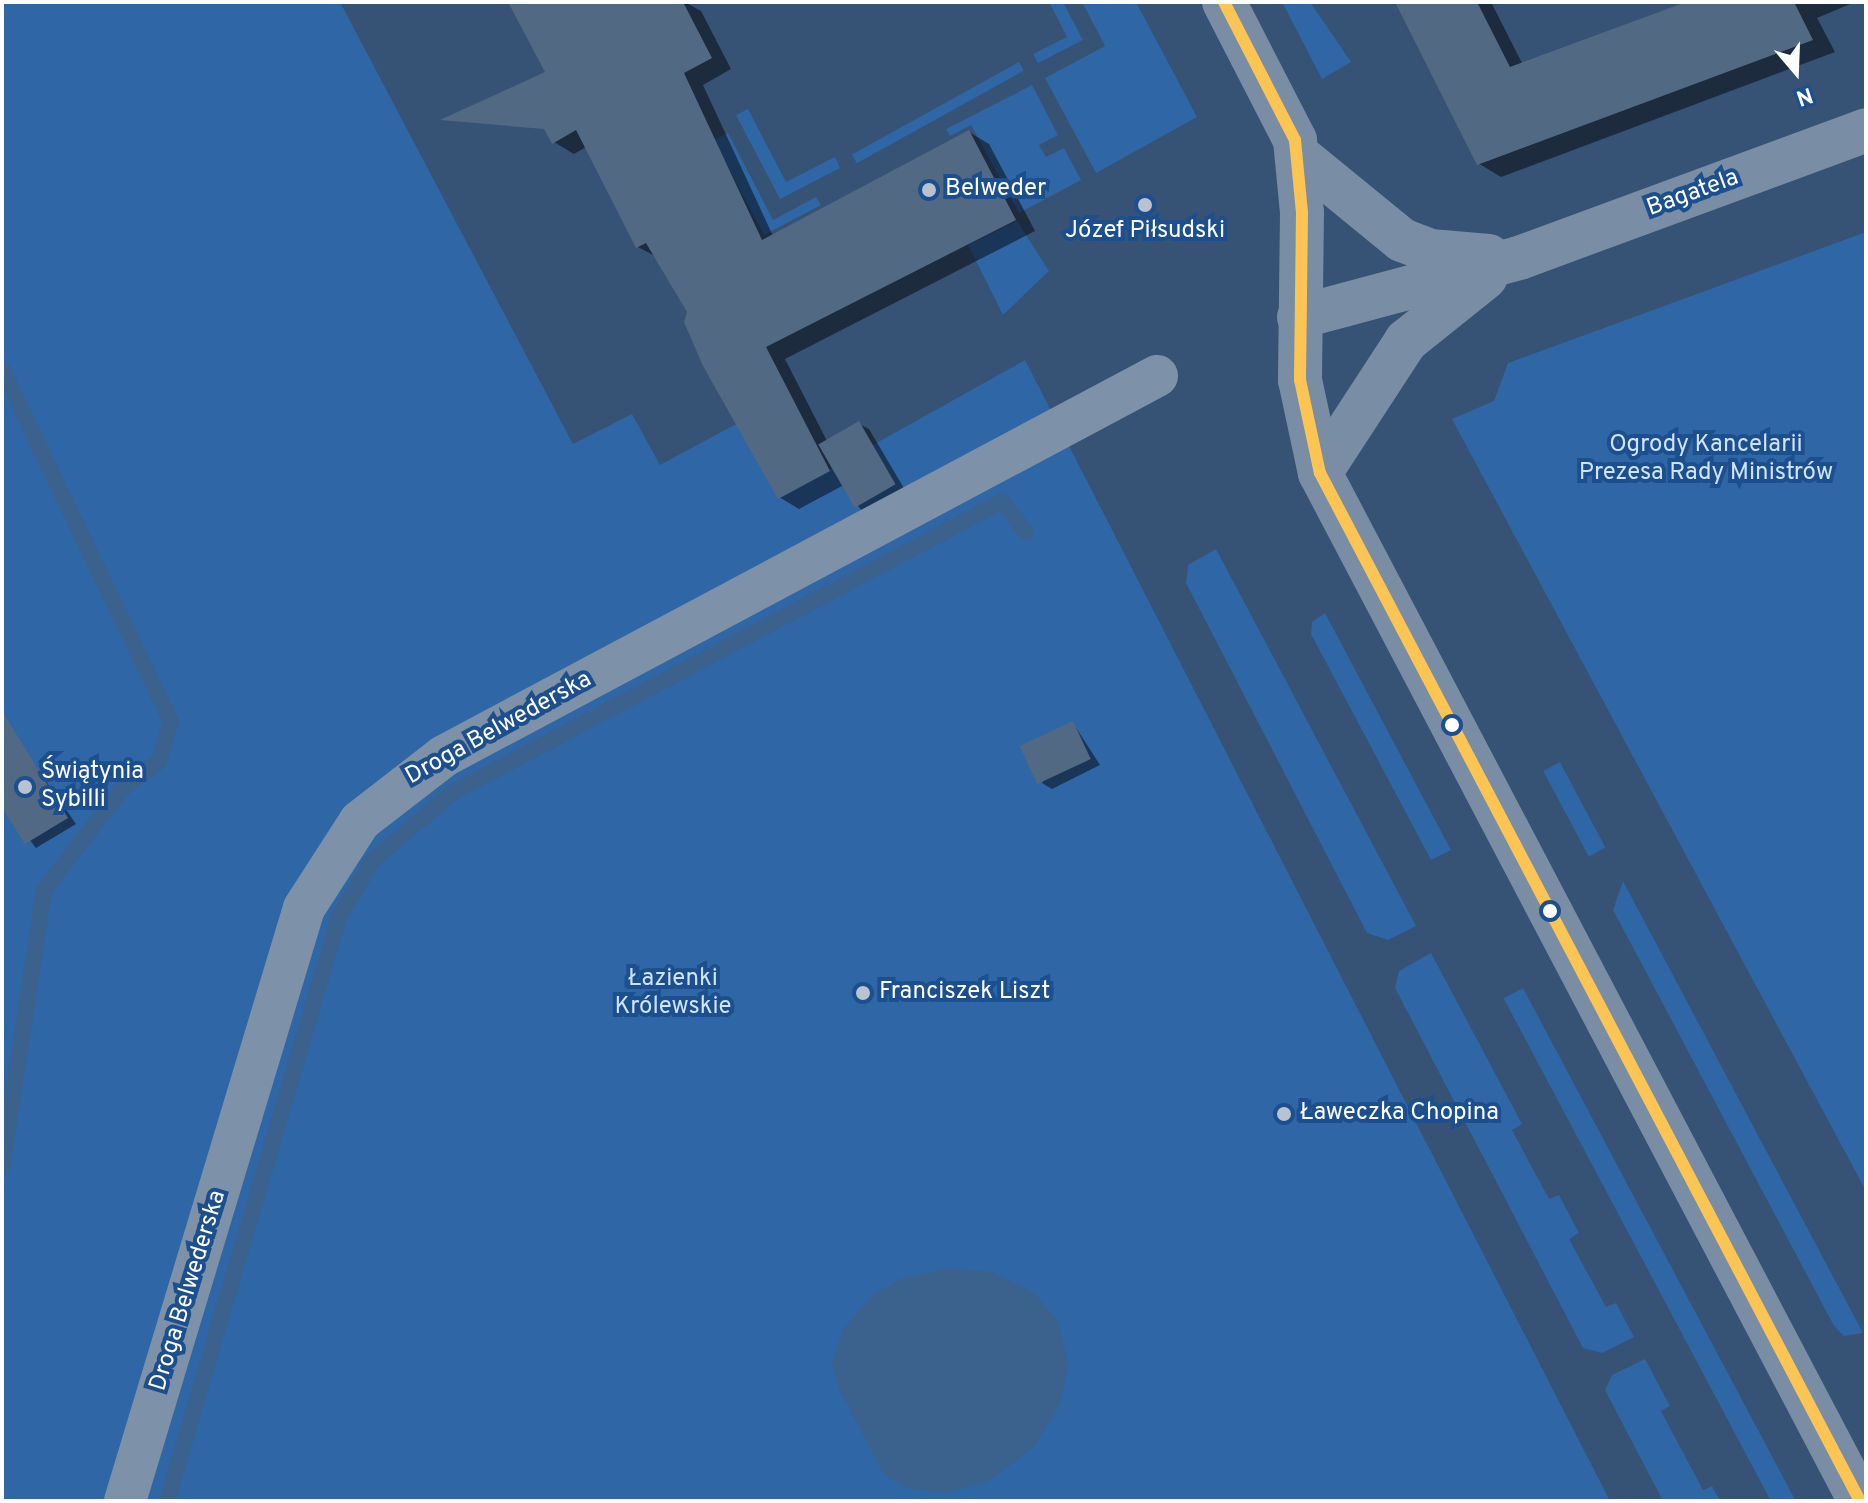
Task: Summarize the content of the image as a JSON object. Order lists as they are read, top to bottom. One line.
{"streets":{"street":["Bagatela","Droga Belwederska"]},"parks":["Ogrody Kancelarii Prezesa Rady Ministrów","Łazienki Królewskie"],"places":["Belweder","Józef Piłsudski","Świątynia Sybilli","Franciszek Liszt","Ławeczka Chopina"],"north":"bottom"}
